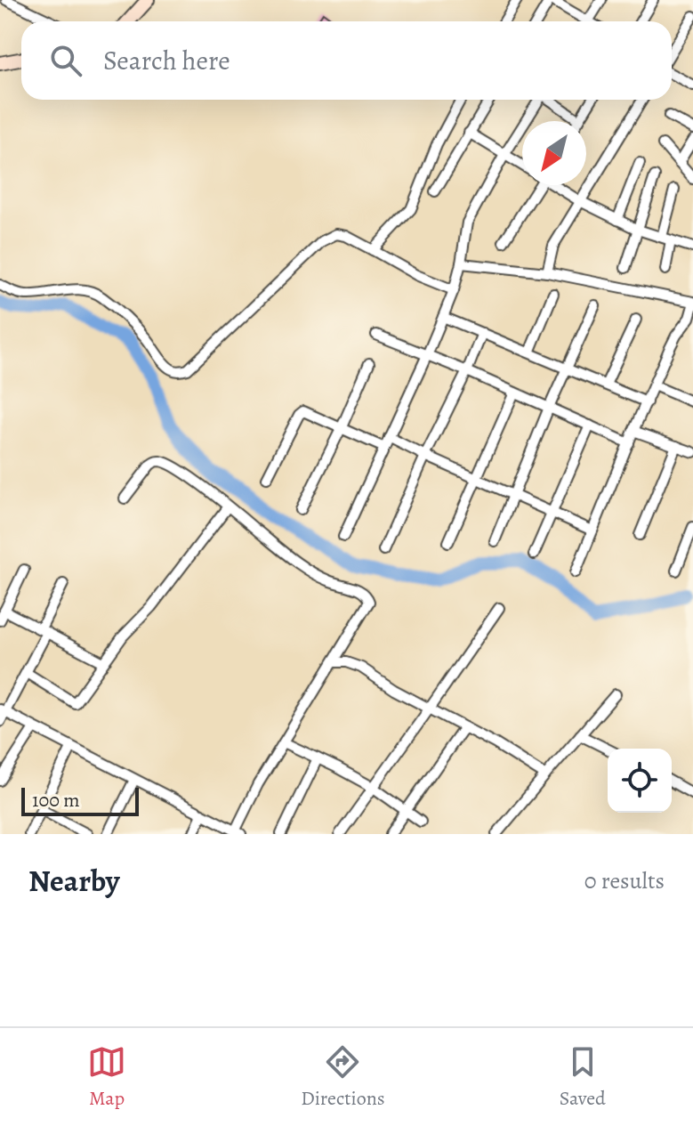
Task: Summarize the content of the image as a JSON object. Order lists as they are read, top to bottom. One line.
{"scale_bar":"100 m","north":"bottom left","page":{"search":"Search here","scale":"100 m","heading":["Nearby","0 results"],"nav":["Map","Directions","Saved"]}}
